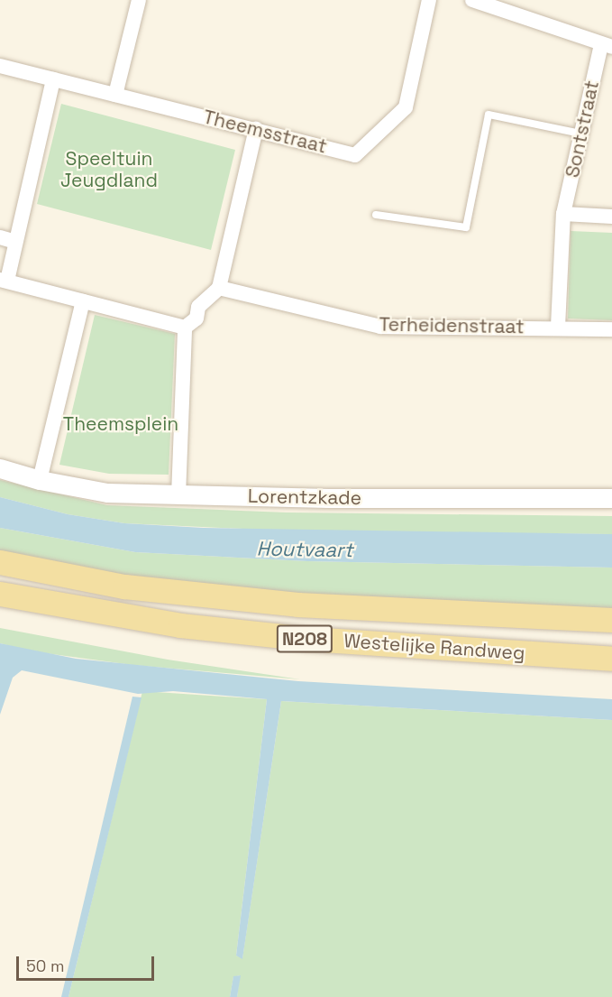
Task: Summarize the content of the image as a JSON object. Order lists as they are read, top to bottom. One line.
{"streets":{"main road":["N208","Westelijke Randweg"],"street":["Sontstraat","Theemsstraat","Terheidenstraat","Lorentzkade"]},"crossings":[["Sontstraat","Terheidenstraat"]],"water":["Houtvaart"],"parks":["Speeltuin Jeugdland","Theemsplein"],"scale_bar":"50 m"}
